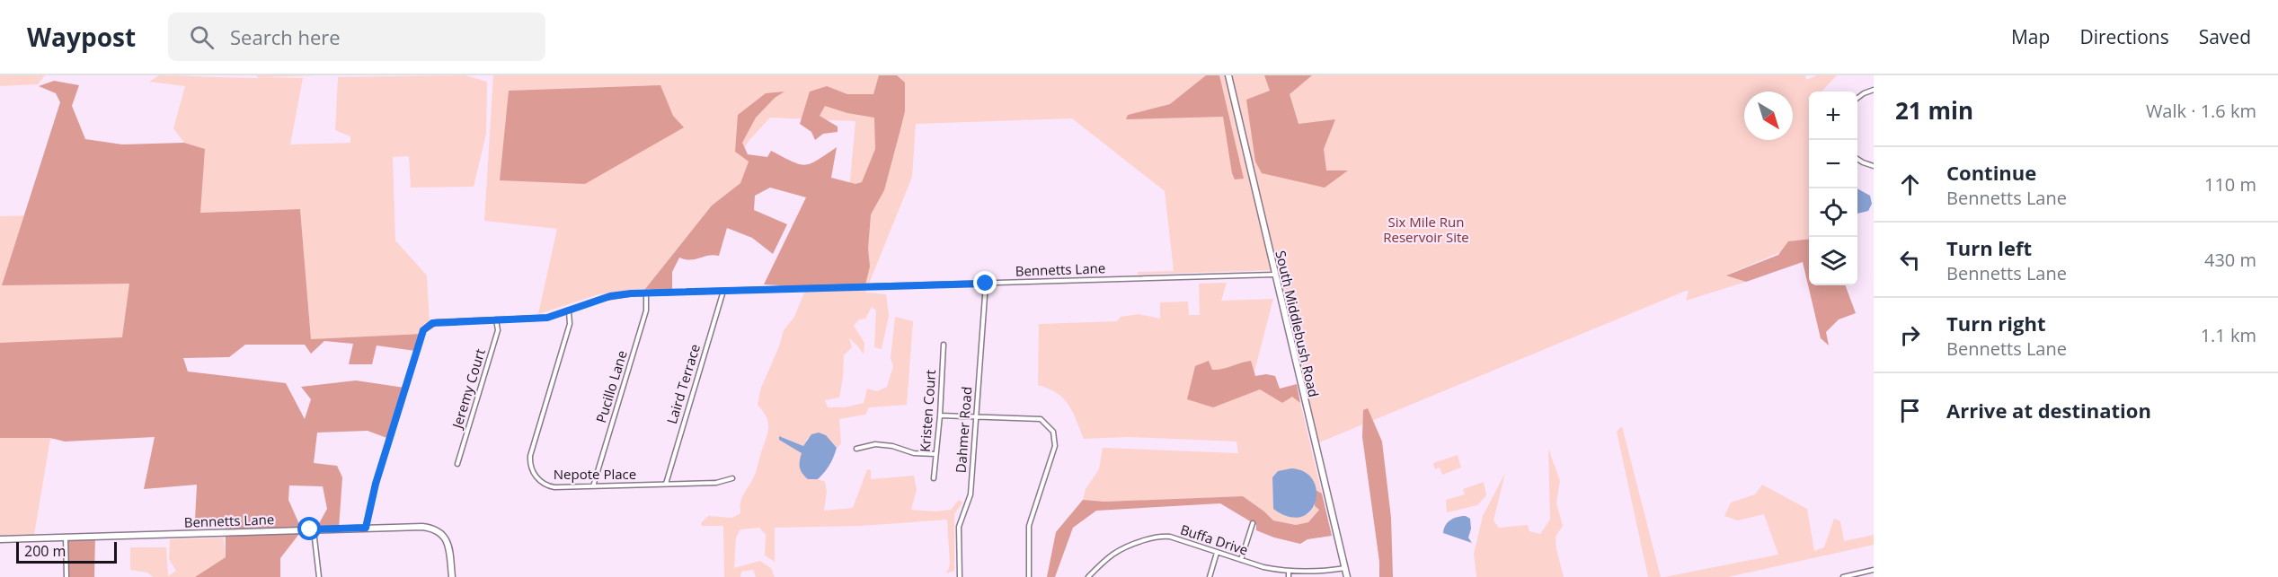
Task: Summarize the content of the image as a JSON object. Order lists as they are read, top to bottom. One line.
{"streets":{"street":["Bennetts Lane","South Middlebush Road","Laird Terrace","Pucillo Lane","Jeremy Court","Kristen Court","Dahmer Road","Nepote Place","Buffa Drive"]},"crossings":[["Bennetts Lane","South Middlebush Road"],["Bennetts Lane","Laird Terrace"],["Bennetts Lane","Pucillo Lane"],["Bennetts Lane","Jeremy Court"],["Bennetts Lane","Dahmer Road"],["Bennetts Lane","Nepote Place"],["South Middlebush Road","Buffa Drive"],["Laird Terrace","Nepote Place"],["Pucillo Lane","Nepote Place"]],"parks":["Six Mile Run Reservoir Site"],"scale_bar":"200 m","north":"bottom right","page":{"header":"Waypost","search":"Search here","nav":["Map","Directions","Saved"],"heading":["21 min","Walk · 1.6 km"],"map_buttons":["+","−"],"list":[["Continue","Bennetts Lane","110 m"],["Turn left","Bennetts Lane","430 m"],["Turn right","Bennetts Lane","1.1 km"],"Arrive at destination"],"scale":"200 m"}}
